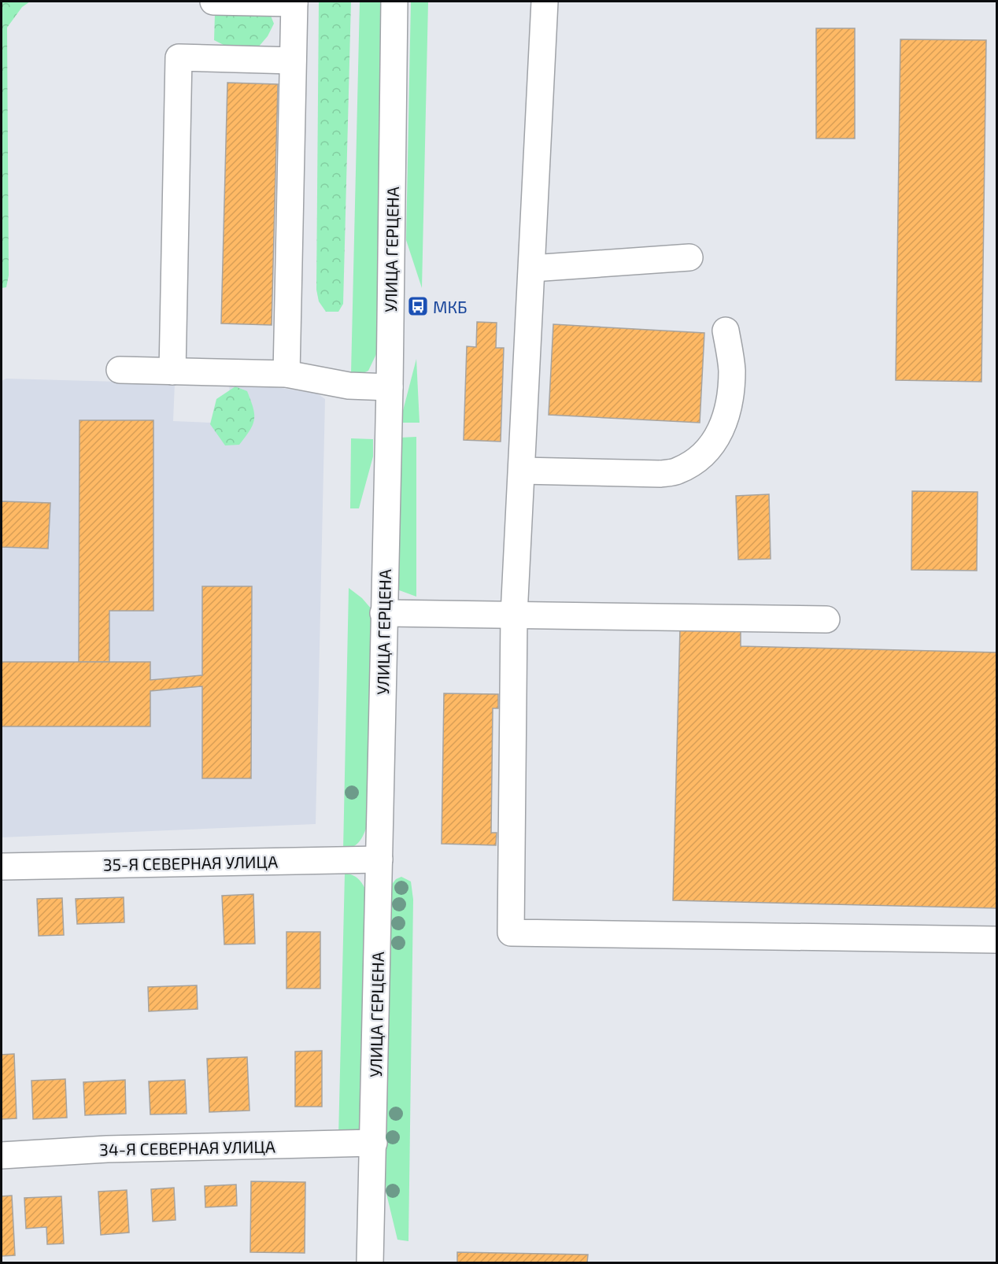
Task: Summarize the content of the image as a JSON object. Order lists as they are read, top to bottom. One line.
{"streets":{"main road":["УЛИЦА ГЕРЦЕНА","35-Я СЕВЕРНАЯ УЛИЦА","34-Я СЕВЕРНАЯ УЛИЦА"]},"crossings":[["УЛИЦА ГЕРЦЕНА","35-Я СЕВЕРНАЯ УЛИЦА"],["УЛИЦА ГЕРЦЕНА","34-Я СЕВЕРНАЯ УЛИЦА"]],"places":{"bus stop":["МКБ"]}}
